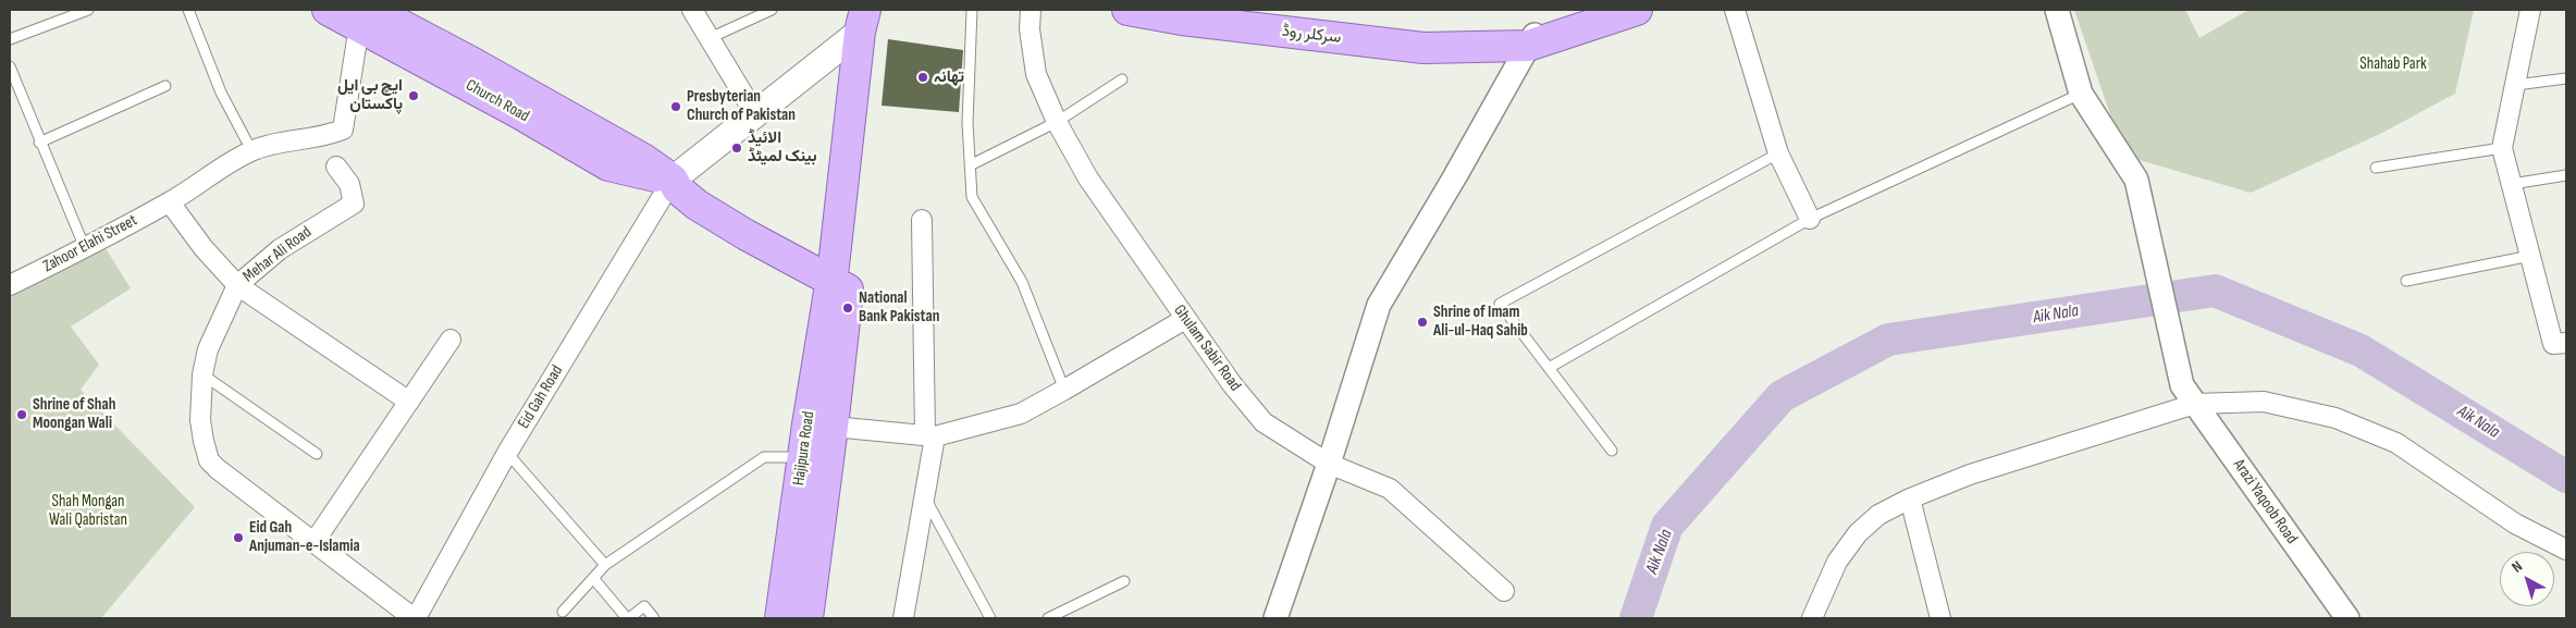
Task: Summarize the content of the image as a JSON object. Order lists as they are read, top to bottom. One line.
{"streets":{"main road":["سرکلر روڈ","Church Road","Hajipura Road"],"street":["Zahoor Elahi Street","Mehar Ali Road","Ghulam Sabir Road","Eid Gah Road","Arazi Yaqoob Road"]},"crossings":[["Church Road","Eid Gah Road"],["Mehar Ali Road","Eid Gah Road"]],"water":["Aik Nala"],"parks":["Shahab Park","Shah Mongan Wali Qabristan"],"places":["تھانہ","ایچ بی ایل پاکستان","Presbyterian Church of Pakistan","الائیڈ بینک لمیٹڈ","National Bank Pakistan","Shrine of Imam Ali-ul-Haq Sahib","Shrine of Shah Moongan Wali","Eid Gah Anjuman-e-Islamia"],"north":"top left"}
